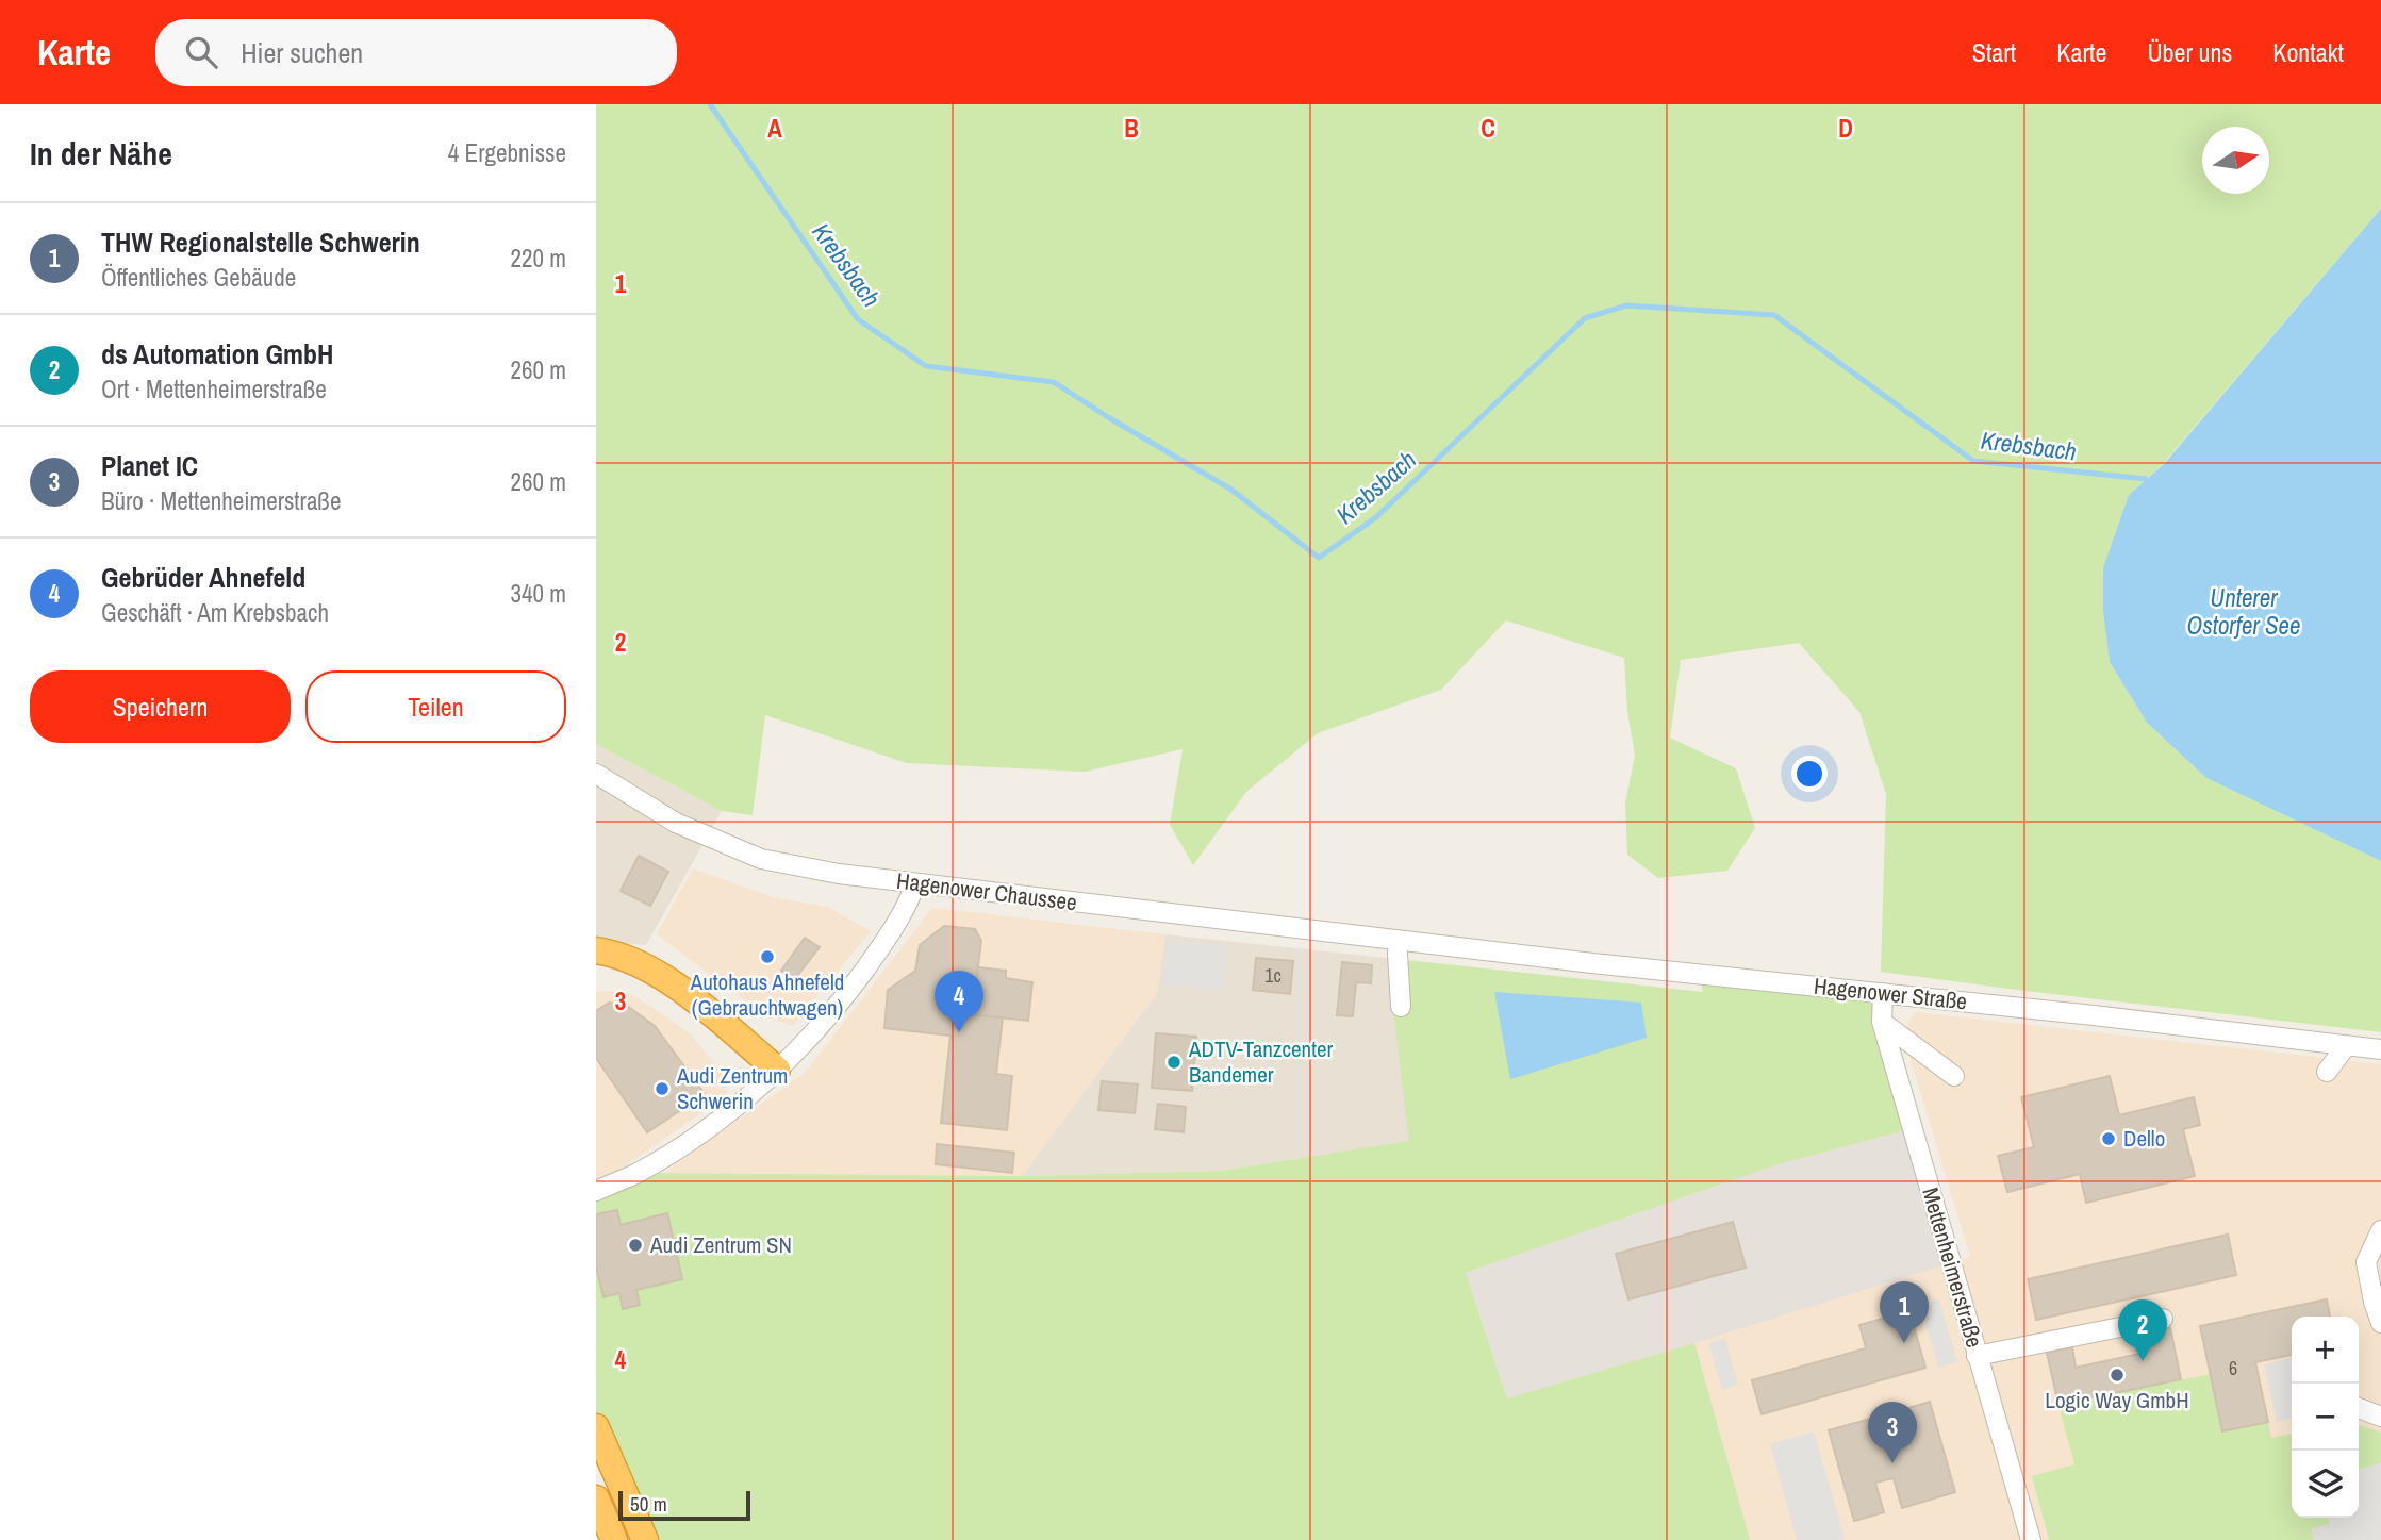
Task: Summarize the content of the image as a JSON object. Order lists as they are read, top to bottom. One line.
{"streets":{"street":["Hagenower Chaussee","Hagenower Straße","Mettenheimerstraße"]},"crossings":[["Hagenower Chaussee","Hagenower Straße"],["Hagenower Straße","Mettenheimerstraße"]],"water":["Krebsbach","Unterer Ostorfer See"],"places":["Autohaus Ahnefeld (Gebrauchtwagen)","ADTV-Tanzcenter Bandemer","Audi Zentrum Schwerin","Dello","Audi Zentrum SN","Logic Way GmbH"],"house_numbers":["1c","6"],"scale_bar":"50 m","north":"right","page":{"header":"Karte","search":"Hier suchen","nav":["Start","Karte","Über uns","Kontakt"],"heading":["In der Nähe","4 Ergebnisse"],"list":[{"mark":"1","name":"THW Regionalstelle Schwerin","note":"Öffentliches Gebäude","value":"220 m"},{"mark":"2","name":"ds Automation GmbH","note":"Ort · Mettenheimerstraße","value":"260 m"},{"mark":"3","name":"Planet IC","note":"Büro · Mettenheimerstraße","value":"260 m"},{"mark":"4","name":"Gebrüder Ahnefeld","note":"Geschäft · Am Krebsbach","value":"340 m"}],"buttons":["Speichern","Teilen"],"pins":["4","1","2","3"],"map_buttons":["+","−"],"scale":"50 m"},"grid":{"columns":["A","B","C","D"],"rows":["1","2","3","4"]}}
